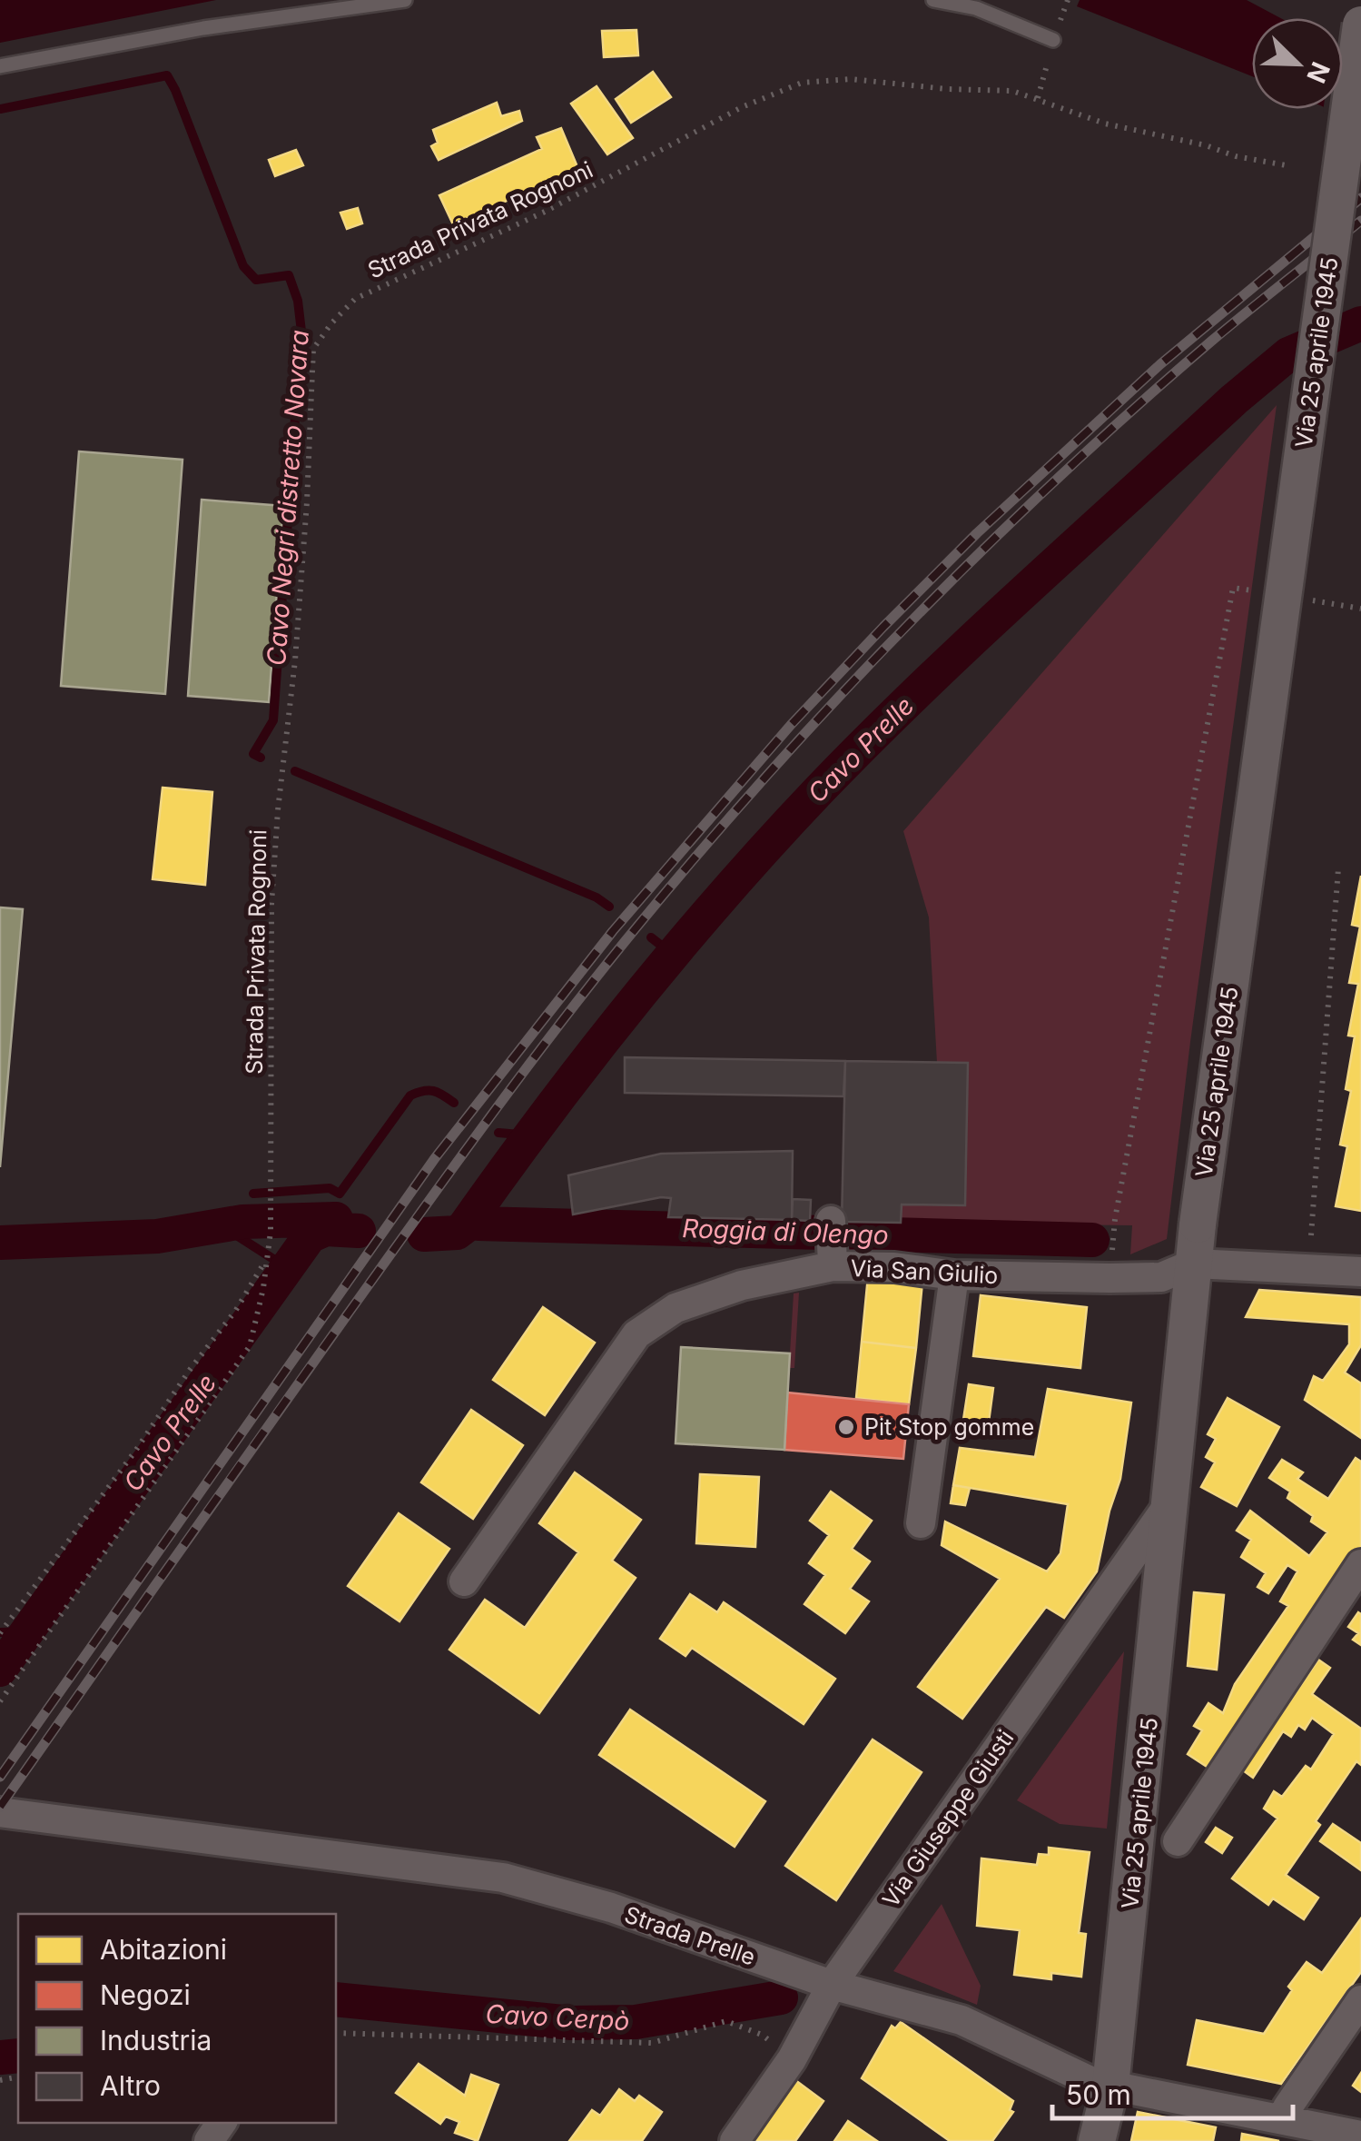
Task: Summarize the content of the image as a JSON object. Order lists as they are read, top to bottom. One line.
{"streets":{"street":["Via 25 aprile 1945","Via San Giulio","Via Giuseppe Giusti","Strada Prelle"],"path":["Strada Privata Rognoni"]},"crossings":[["Via 25 aprile 1945","Via San Giulio"],["Via 25 aprile 1945","Via Giuseppe Giusti"],["Via 25 aprile 1945","Strada Prelle"],["Via Giuseppe Giusti","Strada Prelle"]],"water":["Cavo Negri distretto Novara","Cavo Prelle","Roggia di Olengo","Cavo Cerpò"],"places":["Pit Stop gomme"],"legend":["Abitazioni","Negozi","Industria","Altro"],"scale_bar":"50 m","north":"bottom right"}
